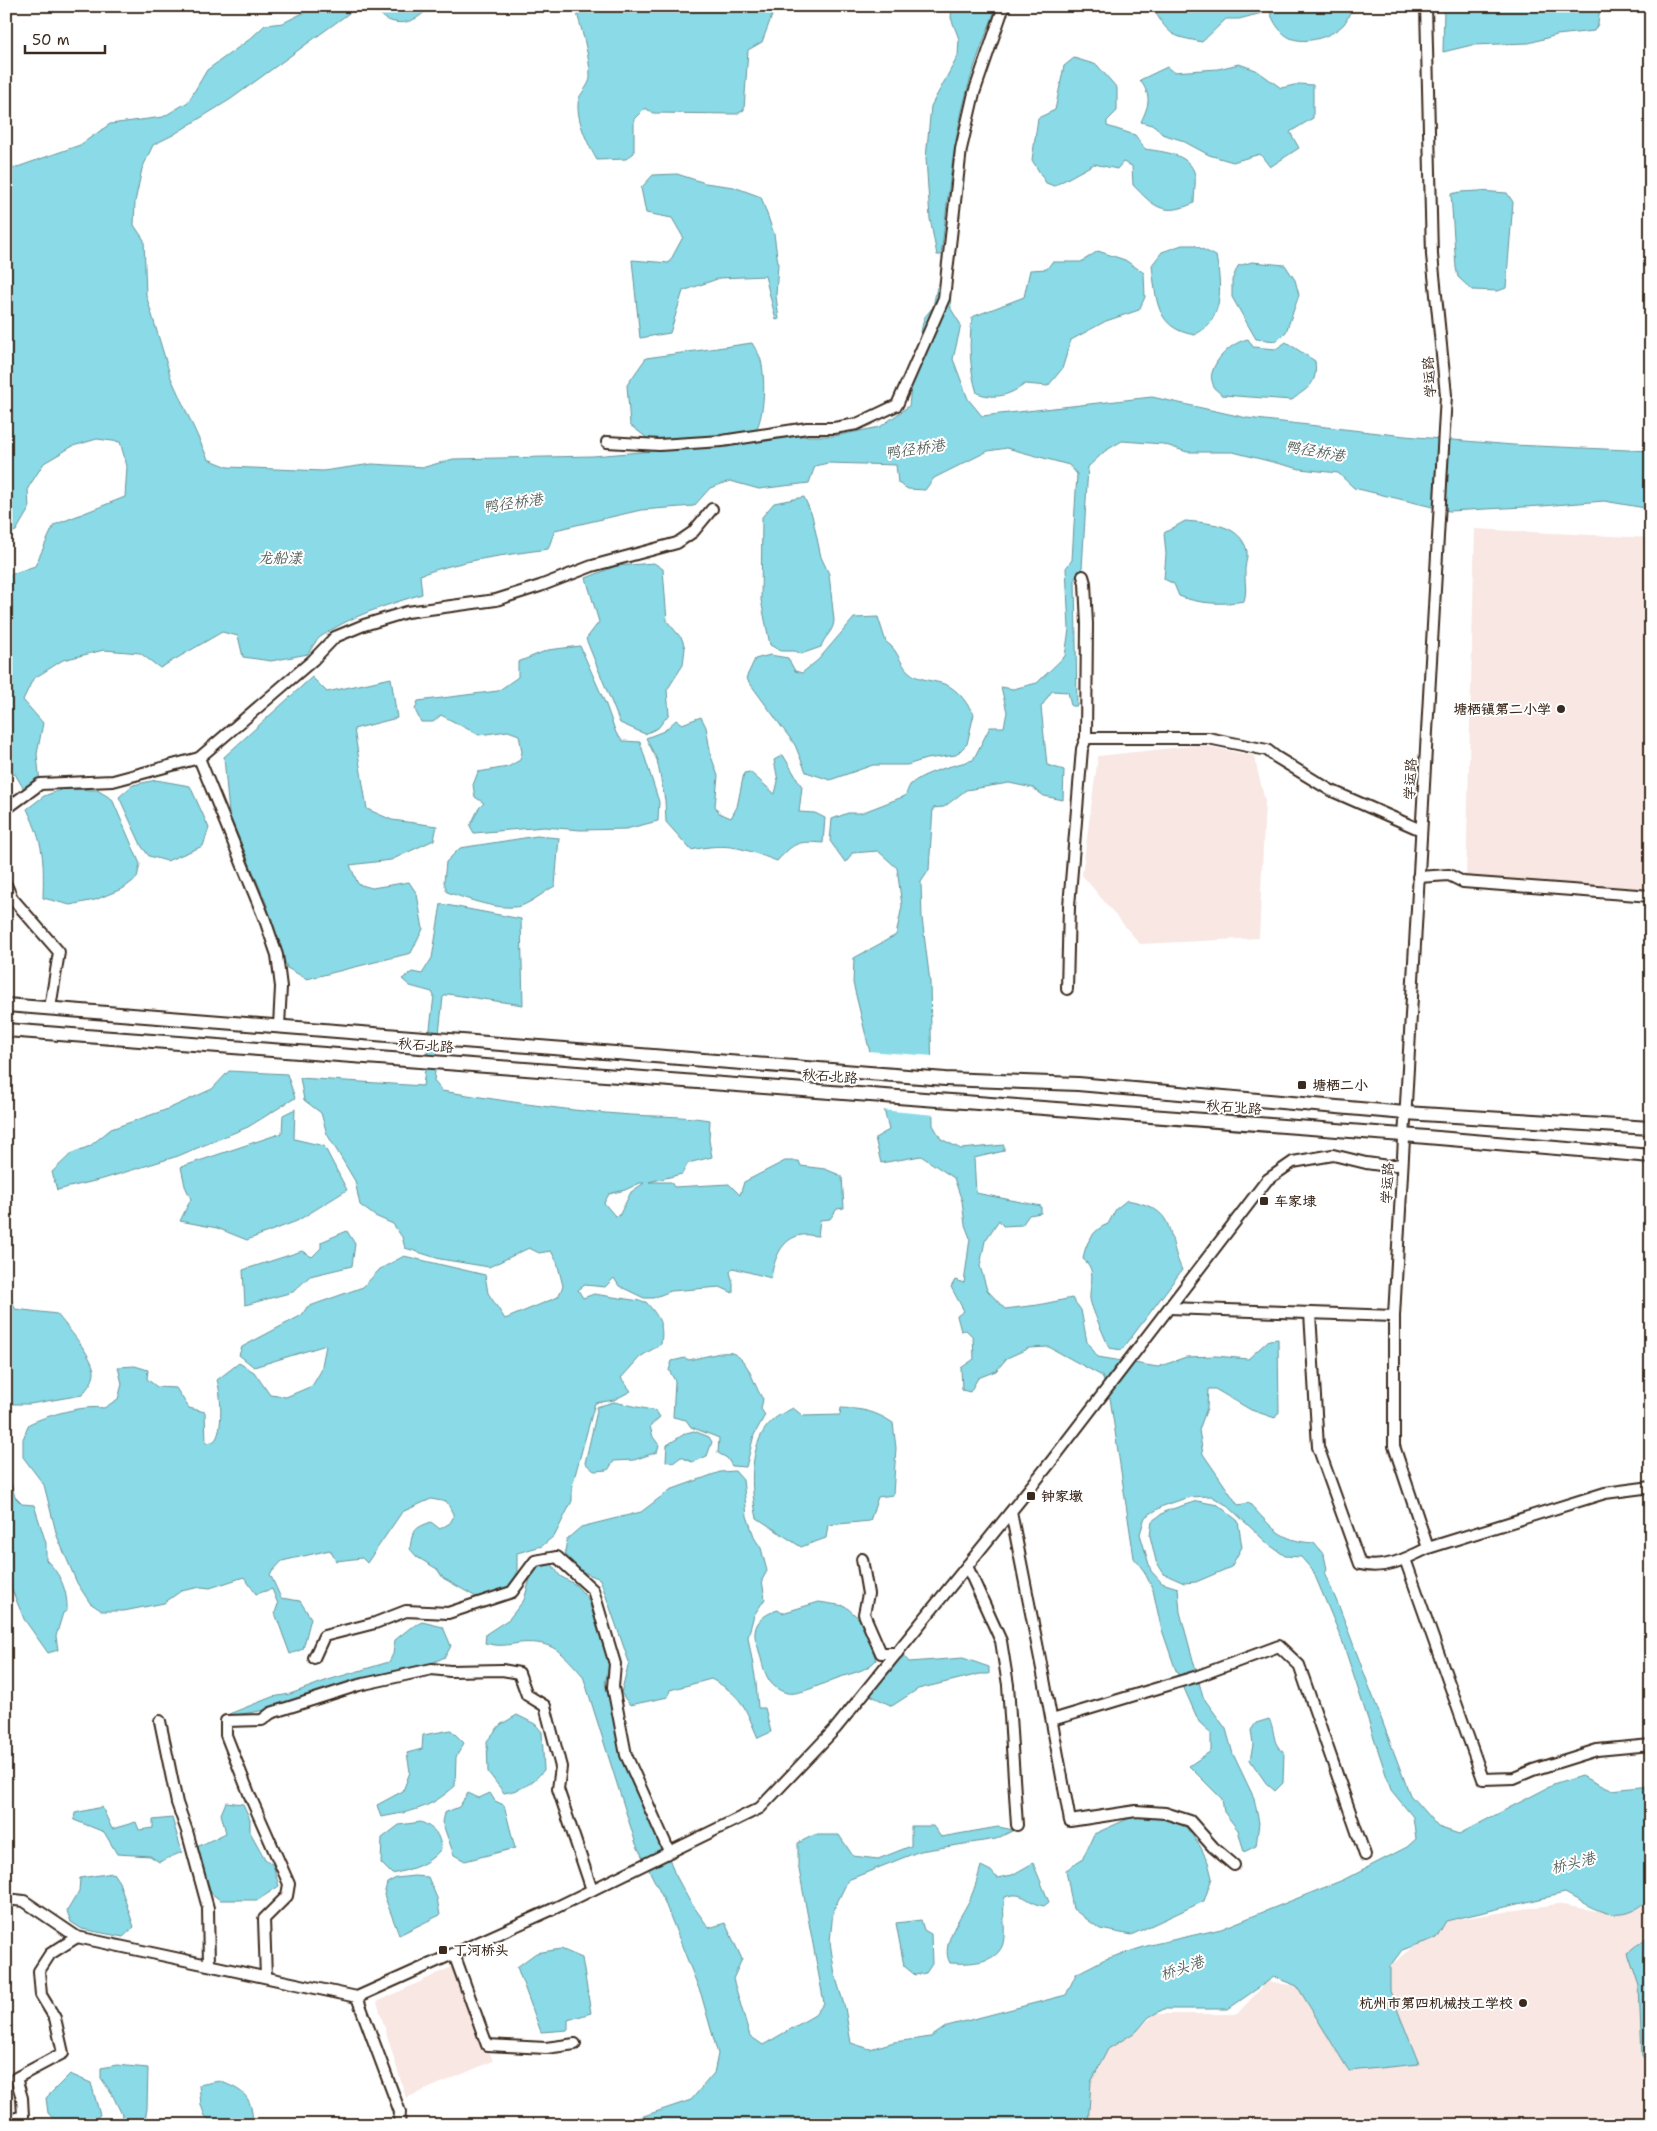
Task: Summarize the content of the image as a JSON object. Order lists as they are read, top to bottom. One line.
{"streets":{"main road":["秋石北路"],"street":["学运路"]},"crossings":[["学运路","秋石北路"]],"water":["鸭径桥港","龙船漾","桥头港"],"places":{"other":["塘栖镇第二小学","杭州市第四机械技工学校"],"transit":["塘栖二小","车家埭","钟家墩","丁河桥头"]},"scale_bar":"50 m"}
